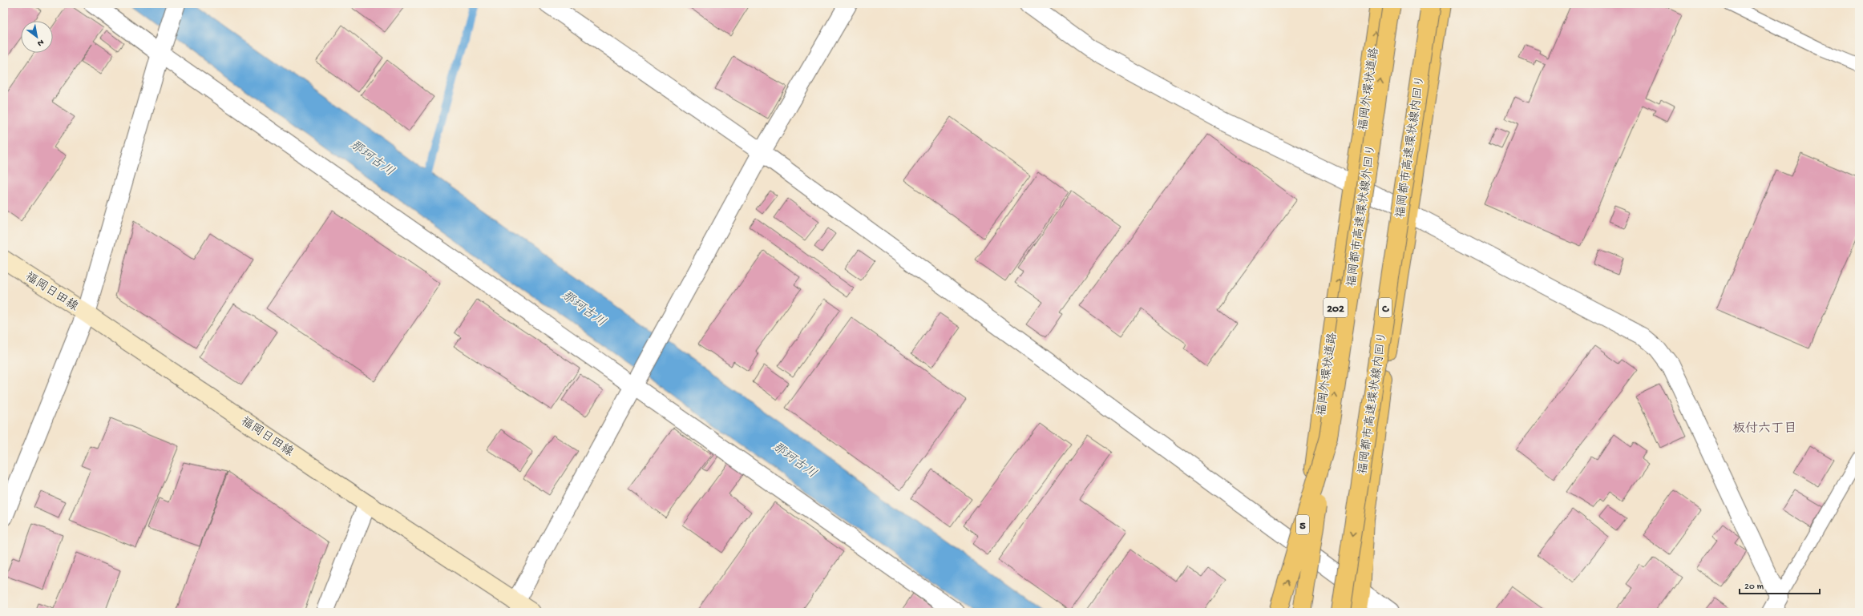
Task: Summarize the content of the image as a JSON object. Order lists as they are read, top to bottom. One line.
{"streets":{"highway":["福岡外環状道路","福岡都市高速環状線内回り","福岡都市高速環状線外回り","202","C","5"],"main road":["福岡日田線"]},"districts":["板付六丁目"],"water":["那珂古川"],"scale_bar":"20 m","north":"bottom right"}
